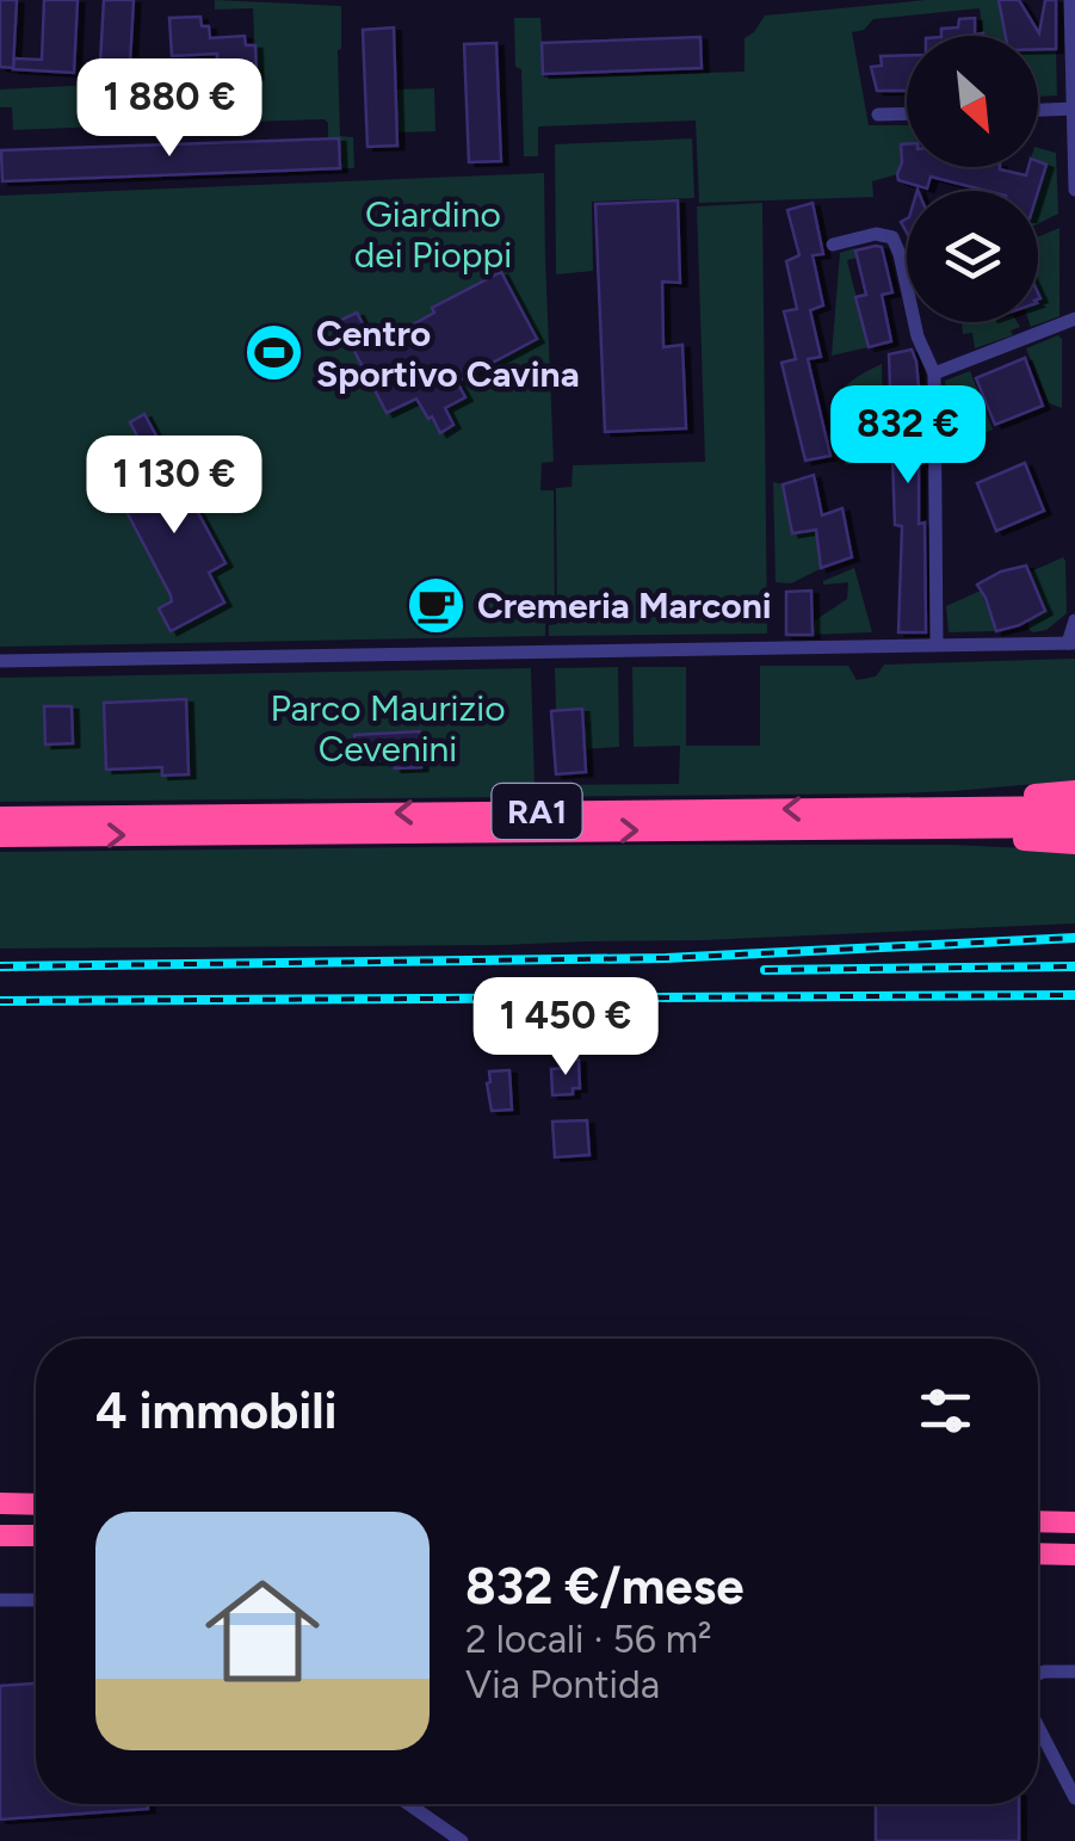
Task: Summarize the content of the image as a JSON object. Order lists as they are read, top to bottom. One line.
{"streets":{"highway":["RA1"]},"parks":["Giardino dei Pioppi","Parco Maurizio Cevenini"],"places":{"sports":["Centro Sportivo Cavina"],"cafe":["Cremeria Marconi"]},"north":"bottom right","page":{"price":["1 880 €","832 €","1 130 €","1 450 €"],"heading":"4 immobili","list":[{"name":"832 €/mese","note":"2 locali · 56 m² · Via Pontida"}]}}
